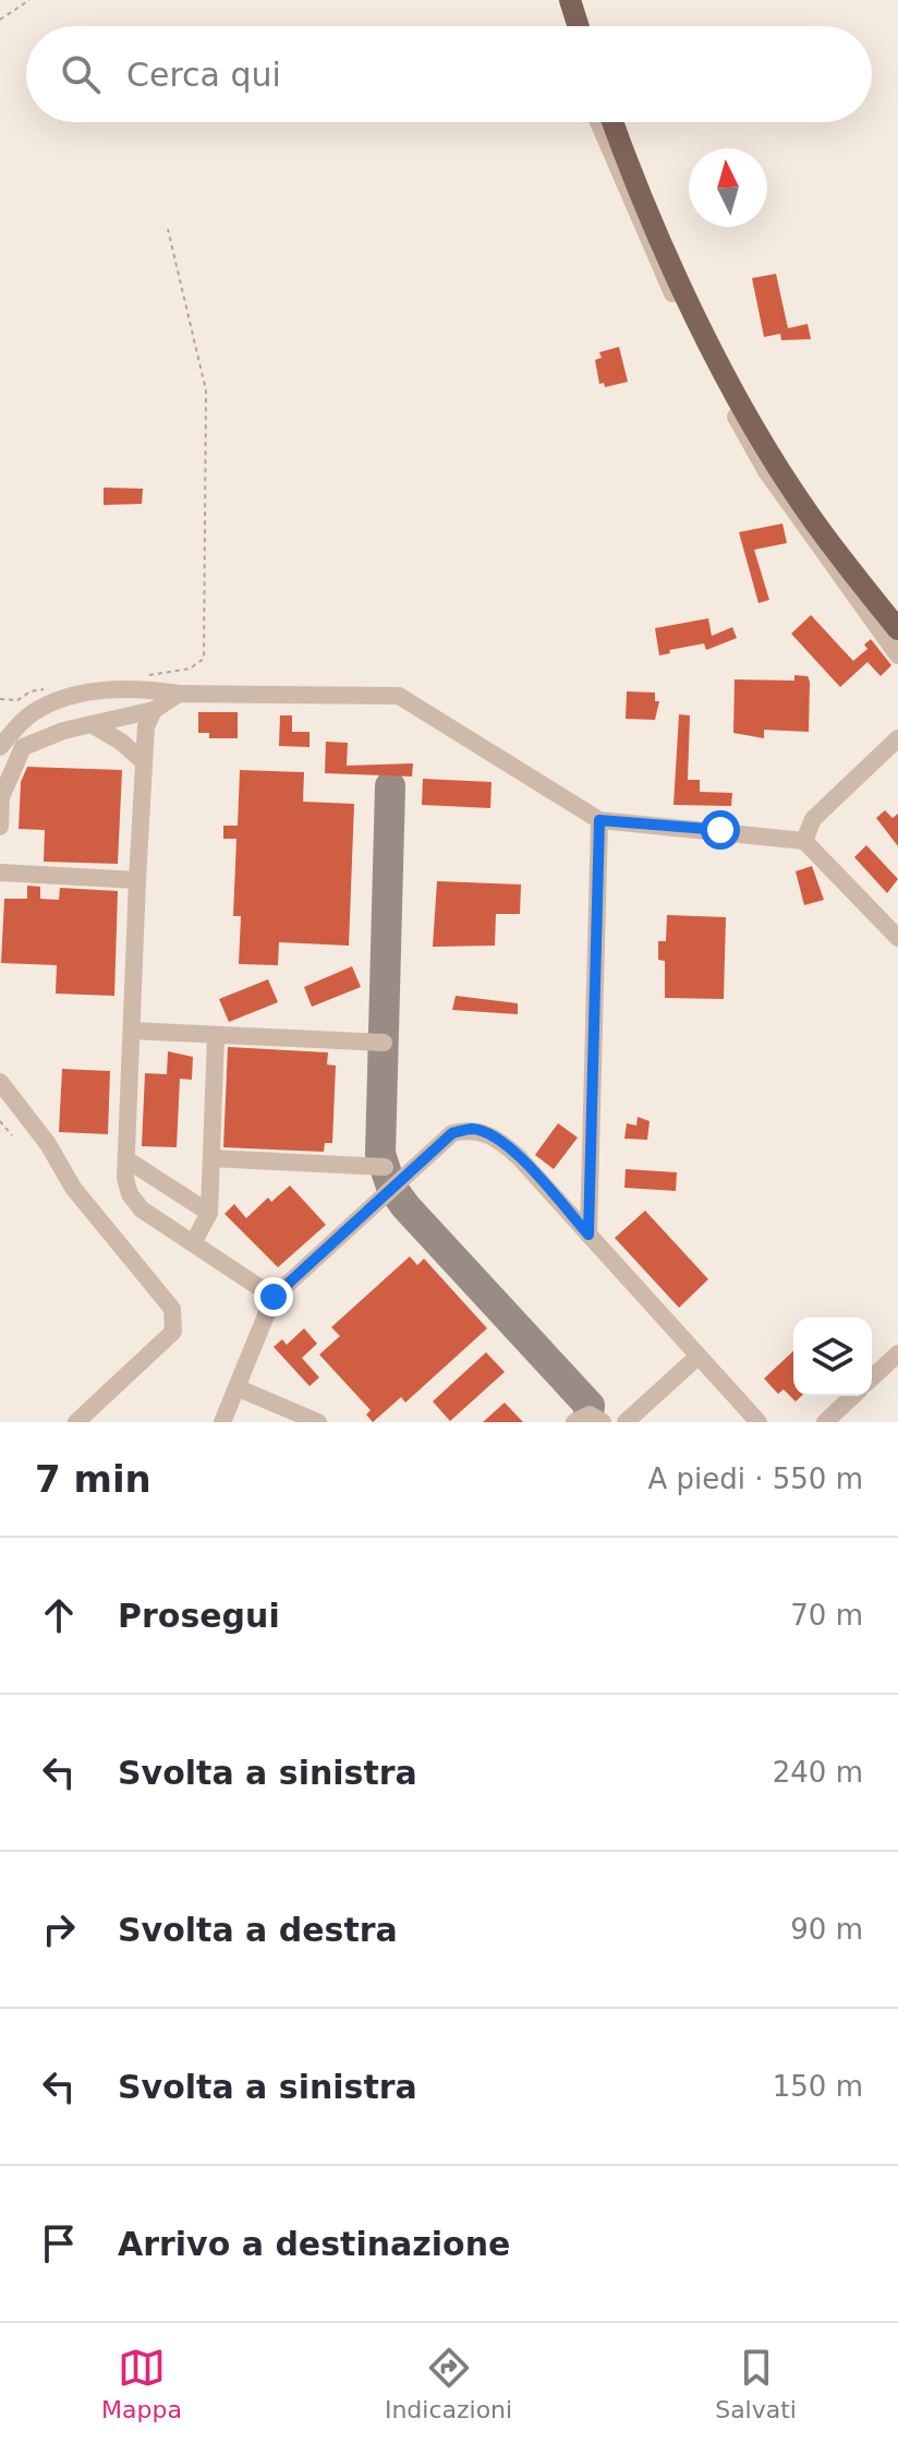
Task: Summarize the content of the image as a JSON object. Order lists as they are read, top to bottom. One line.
{"north":"top","page":{"search":"Cerca qui","heading":["7 min","A piedi · 550 m"],"list":[["Prosegui","70 m"],["Svolta a sinistra","240 m"],["Svolta a destra","90 m"],["Svolta a sinistra","150 m"],"Arrivo a destinazione"],"nav":["Mappa","Indicazioni","Salvati"]}}
